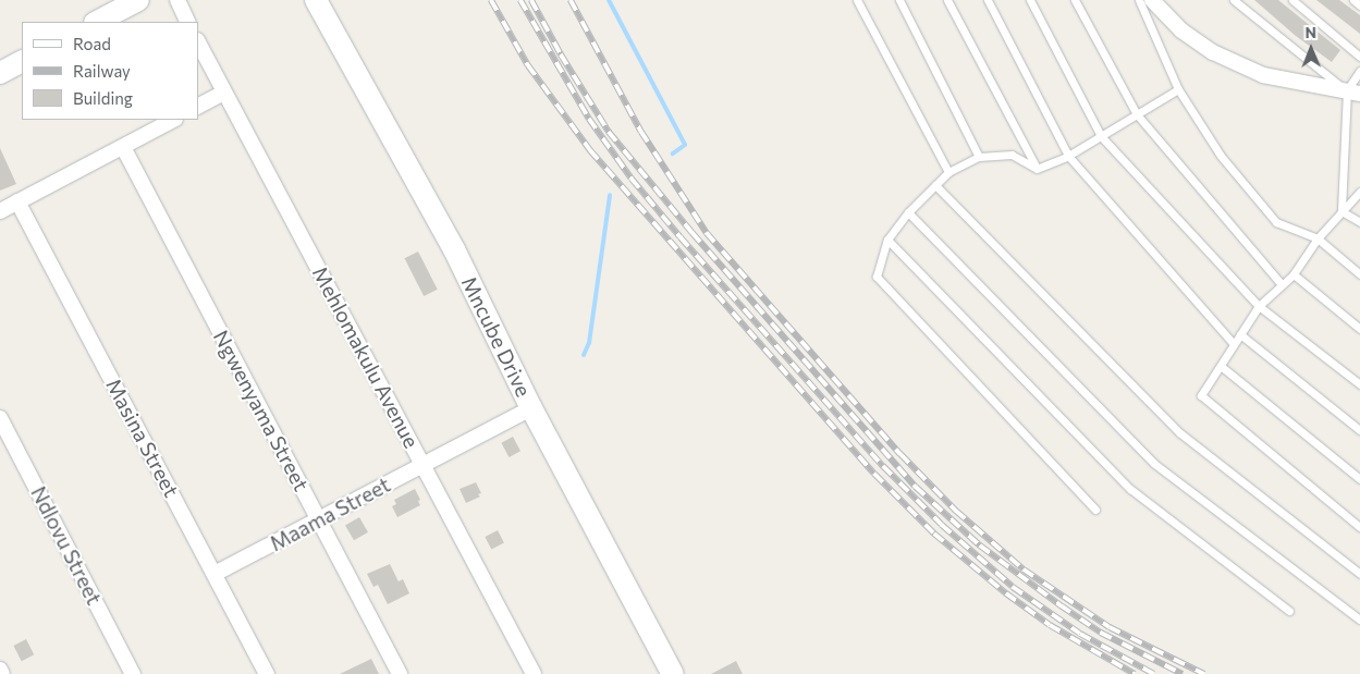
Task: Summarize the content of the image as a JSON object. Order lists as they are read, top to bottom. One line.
{"streets":{"street":["Mncube Drive","Mehlomakulu Avenue","Ngwenyama Street","Masina Street","Maama Street","Ndlovu Street"]},"crossings":[["Mncube Drive","Maama Street"],["Mehlomakulu Avenue","Maama Street"],["Ngwenyama Street","Maama Street"],["Masina Street","Maama Street"]],"legend":["Road","Railway","Building"],"north":"top"}
